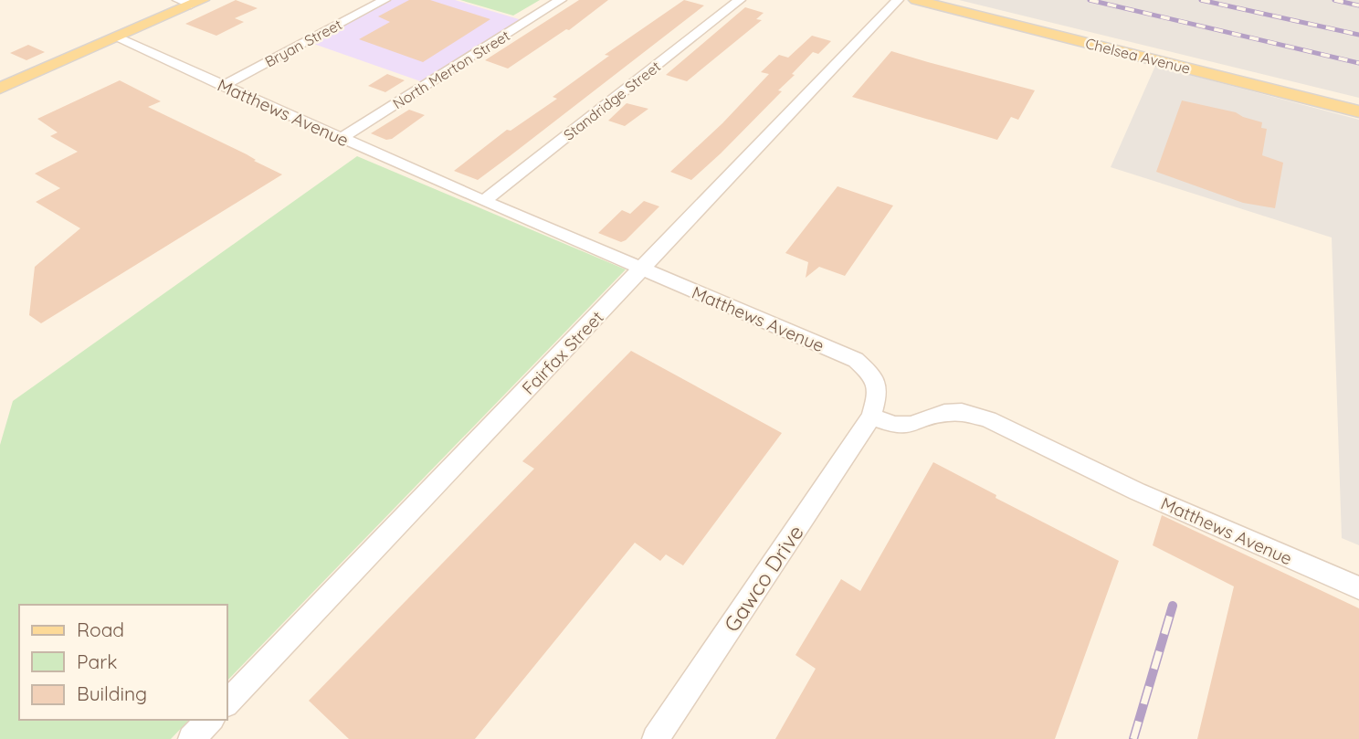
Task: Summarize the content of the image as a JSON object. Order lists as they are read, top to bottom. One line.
{"streets":{"main road":["Chelsea Avenue"],"street":["Bryan Street","North Merton Street","Standridge Street","Matthews Avenue","Fairfax Street","Gawco Drive"]},"crossings":[["Bryan Street","Matthews Avenue"],["North Merton Street","Matthews Avenue"],["Standridge Street","Matthews Avenue"],["Matthews Avenue","Fairfax Street"],["Matthews Avenue","Gawco Drive"]],"legend":["Road","Park","Building"]}
